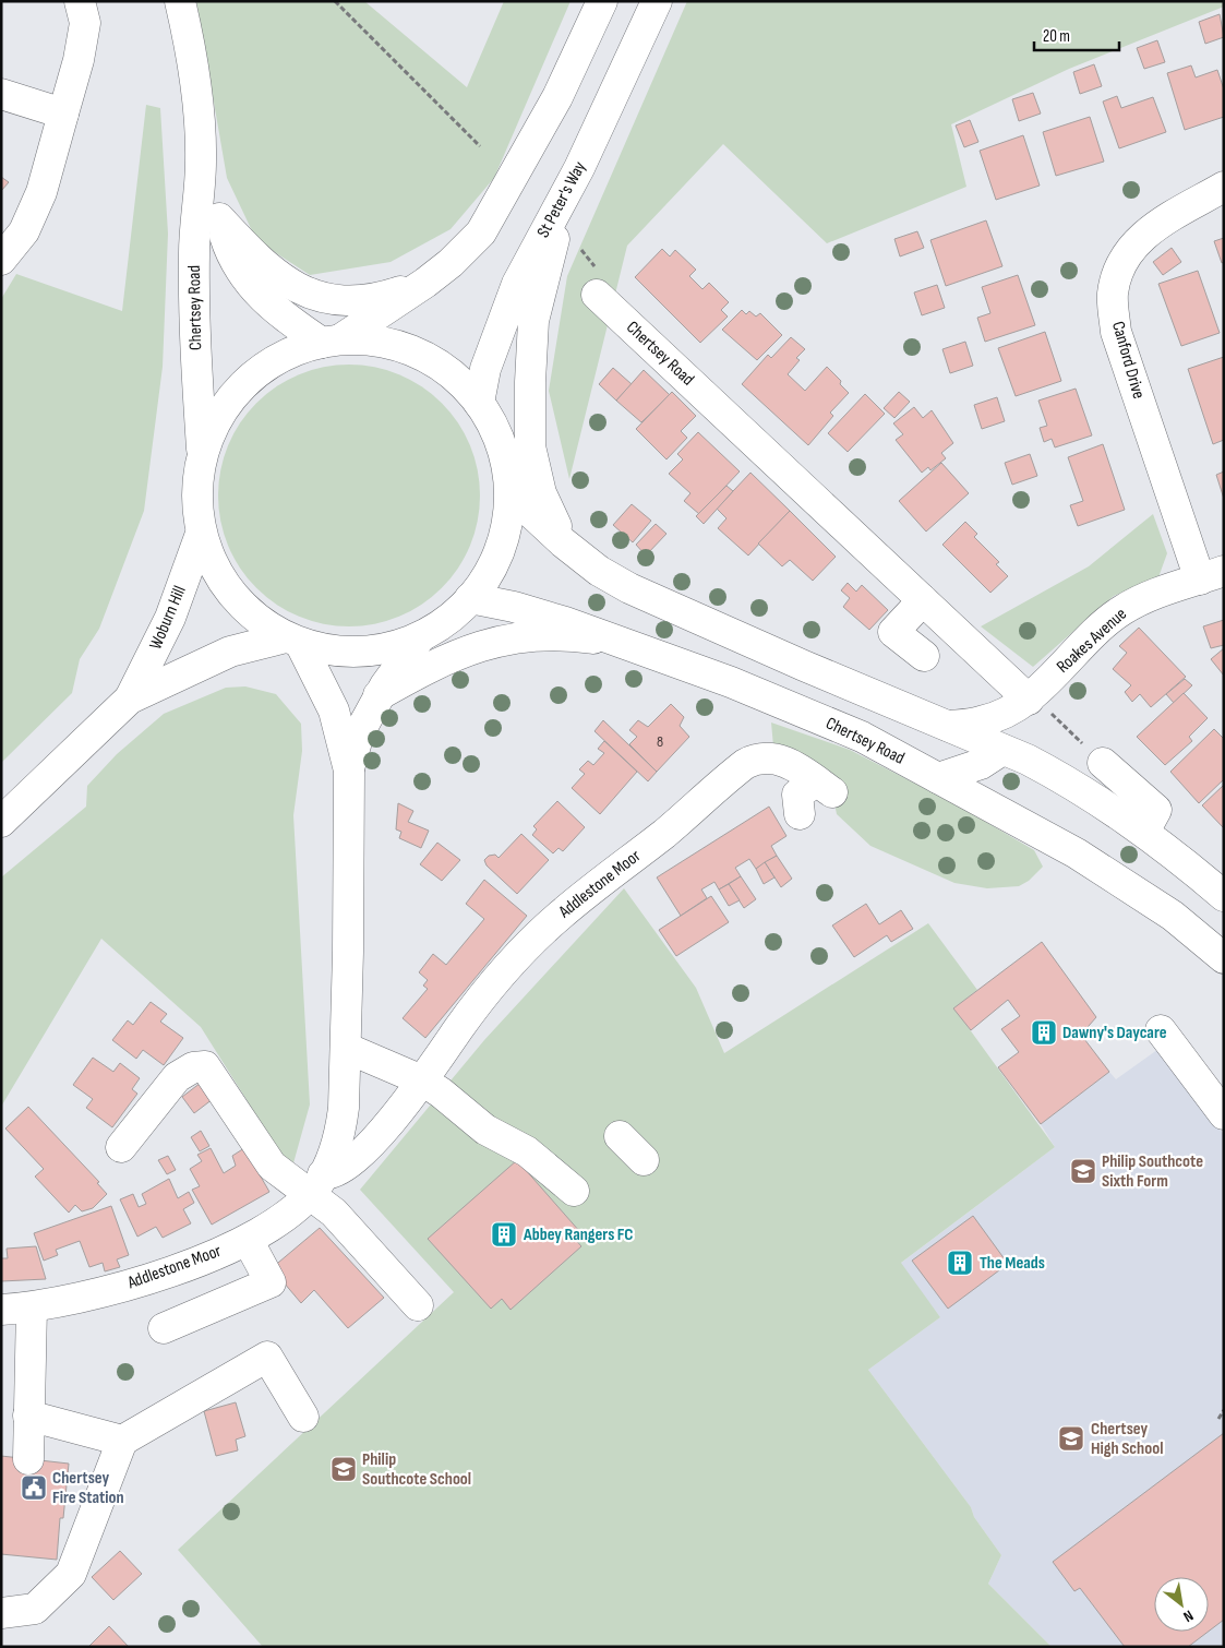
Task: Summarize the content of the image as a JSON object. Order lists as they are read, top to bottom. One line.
{"streets":{"main road":["St Peter's Way","Chertsey Road","Canford Drive","Woburn Hill","Roakes Avenue","Addlestone Moor"]},"crossings":[["Chertsey Road","Roakes Avenue"],["Canford Drive","Roakes Avenue"],["Woburn Hill","Addlestone Moor"]],"places":{"building":["Dawny's Daycare","Abbey Rangers FC","The Meads"],"school or university":["Philip Southcote Sixth Form","Chertsey High School","Philip Southcote School"],"public building":["Chertsey Fire Station"]},"house_numbers":["8"],"scale_bar":"20 m","north":"bottom right"}
